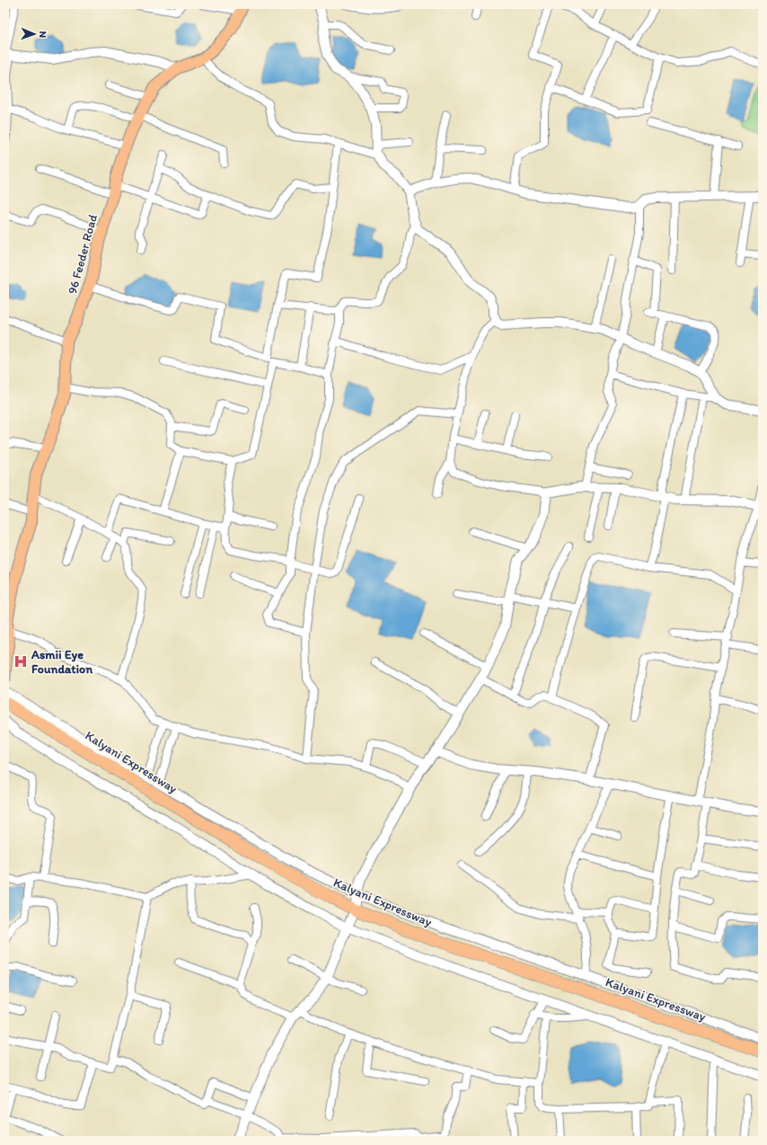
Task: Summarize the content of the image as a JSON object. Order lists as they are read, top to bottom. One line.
{"streets":{"highway":["Kalyani Expressway"],"main road":["96 Feeder Road"]},"places":{"hospital":["Asmii Eye Foundation"]},"north":"right"}
